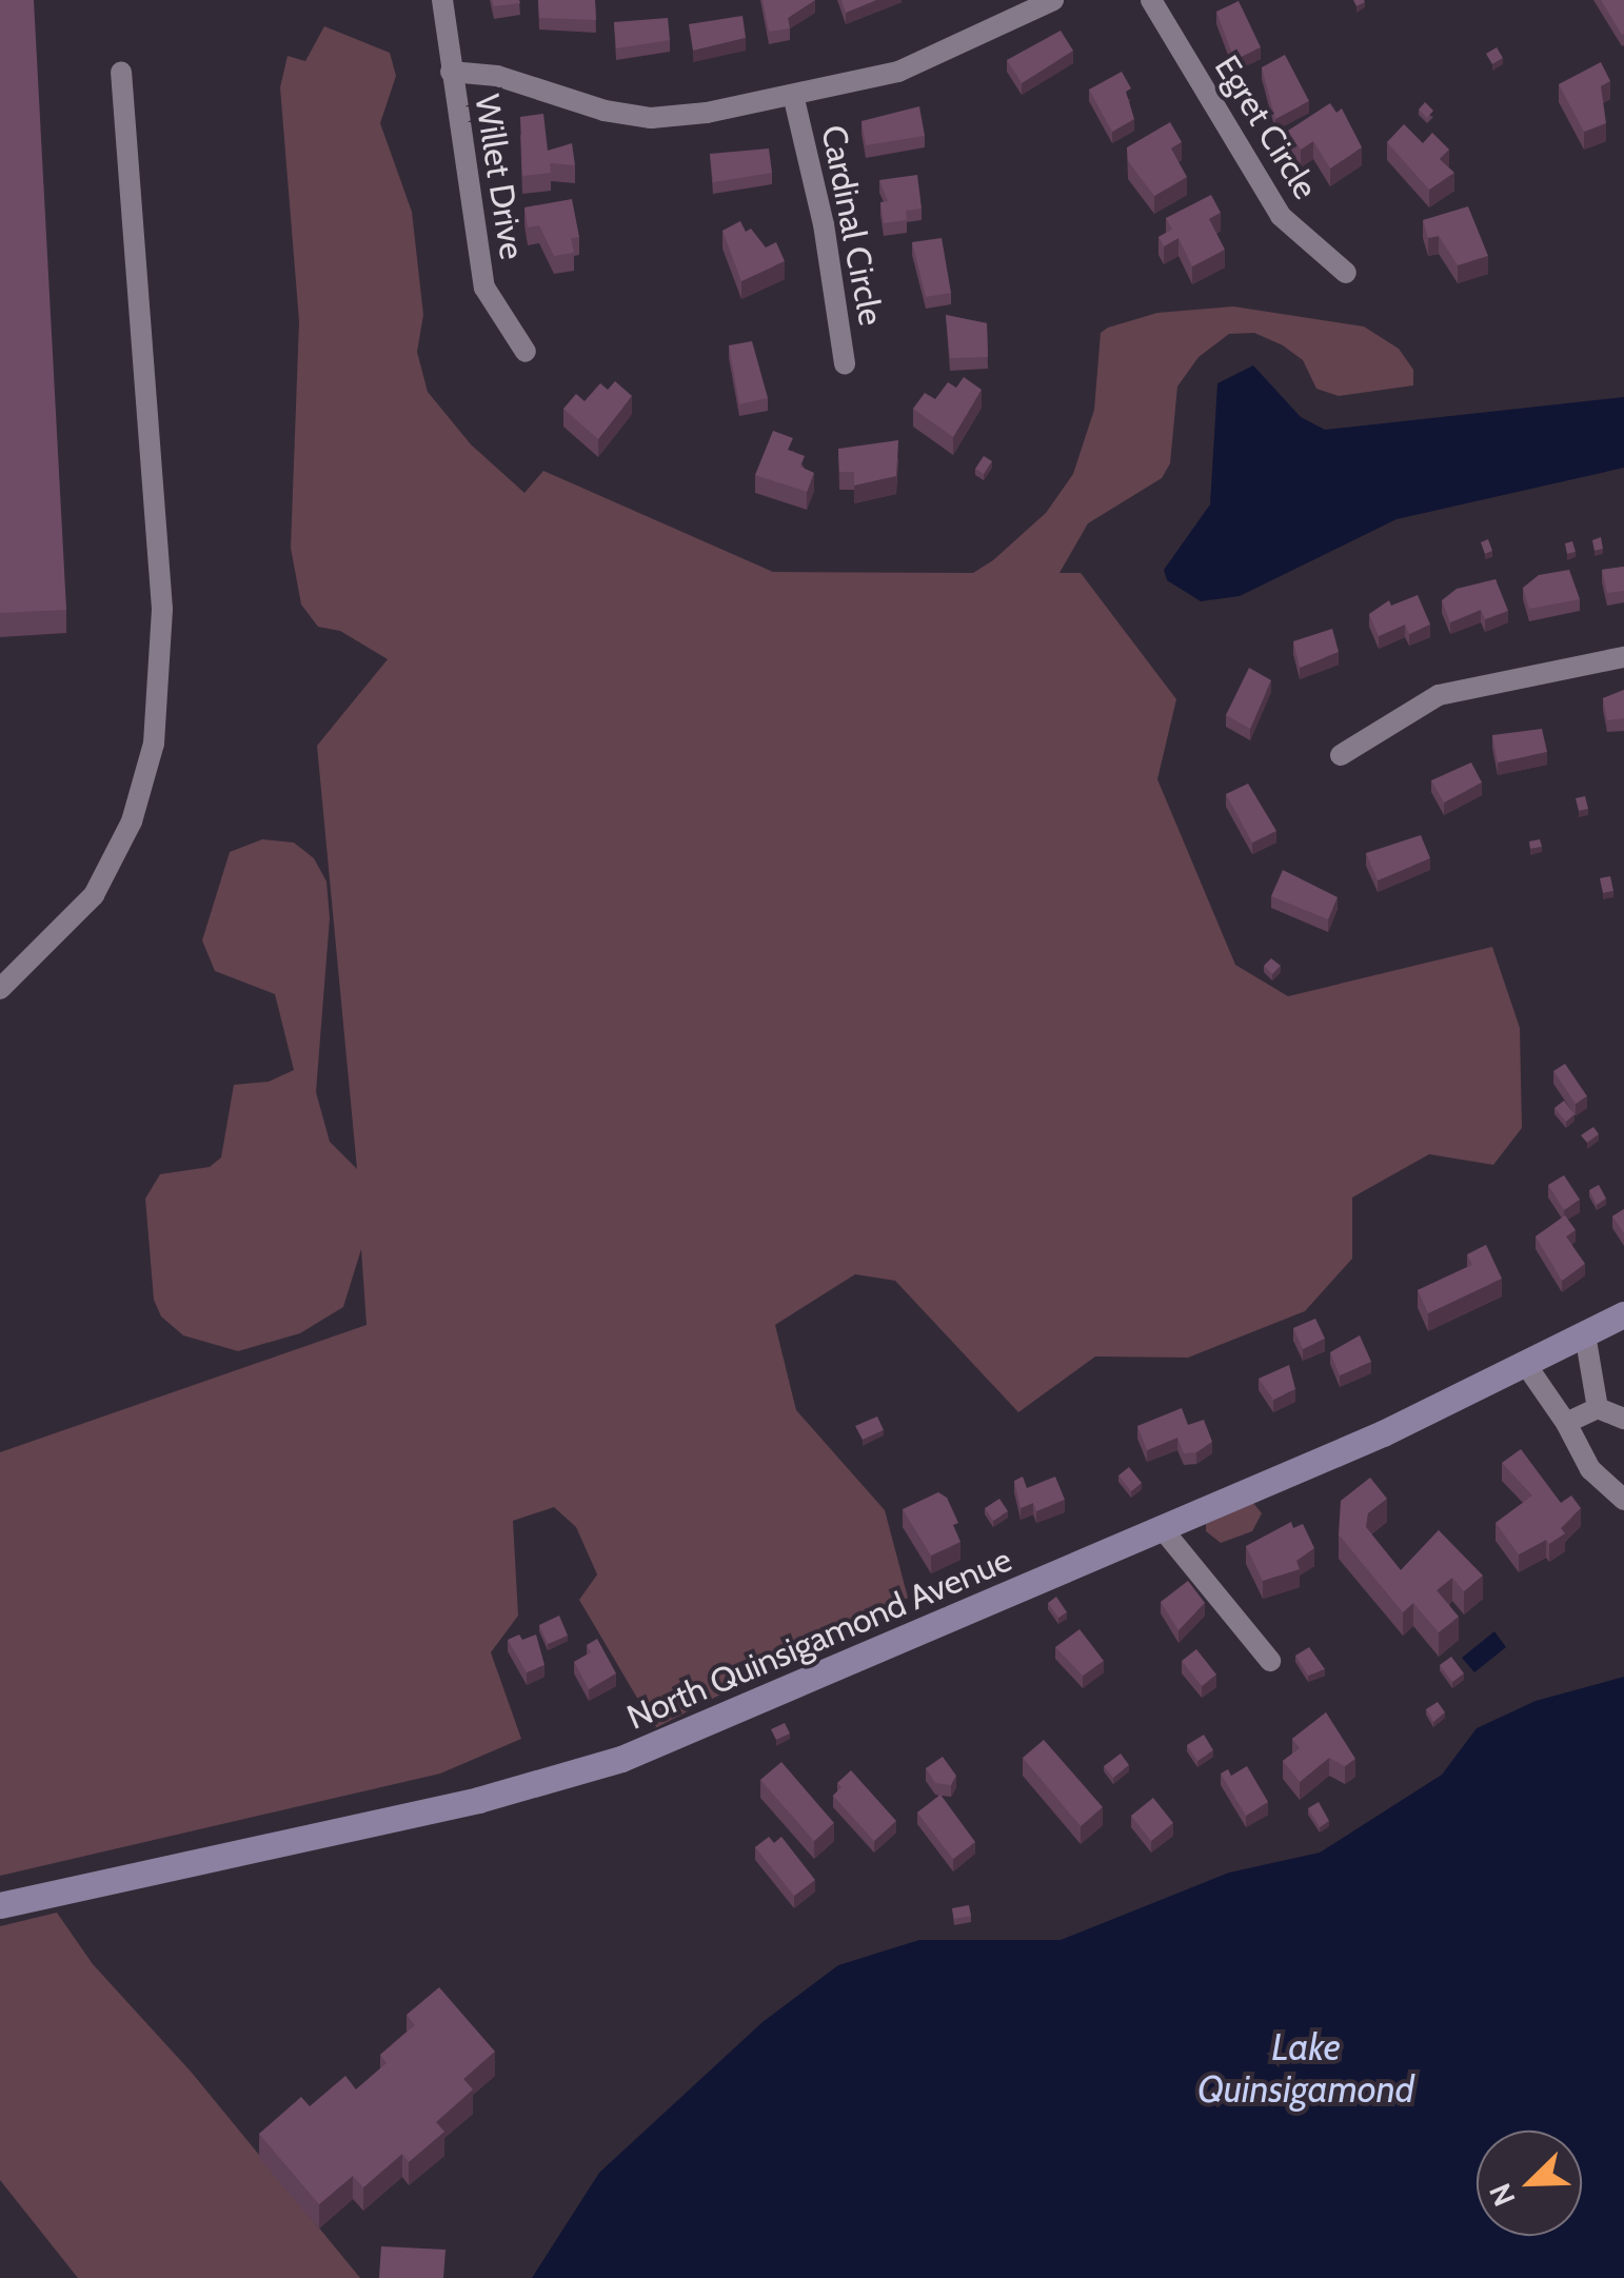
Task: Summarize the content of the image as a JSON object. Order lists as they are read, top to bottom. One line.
{"streets":{"main road":["North Quinsigamond Avenue"],"street":["Egret Circle","Willet Drive","Cardinal Circle"]},"water":["Lake Quinsigamond"],"north":"bottom left"}
